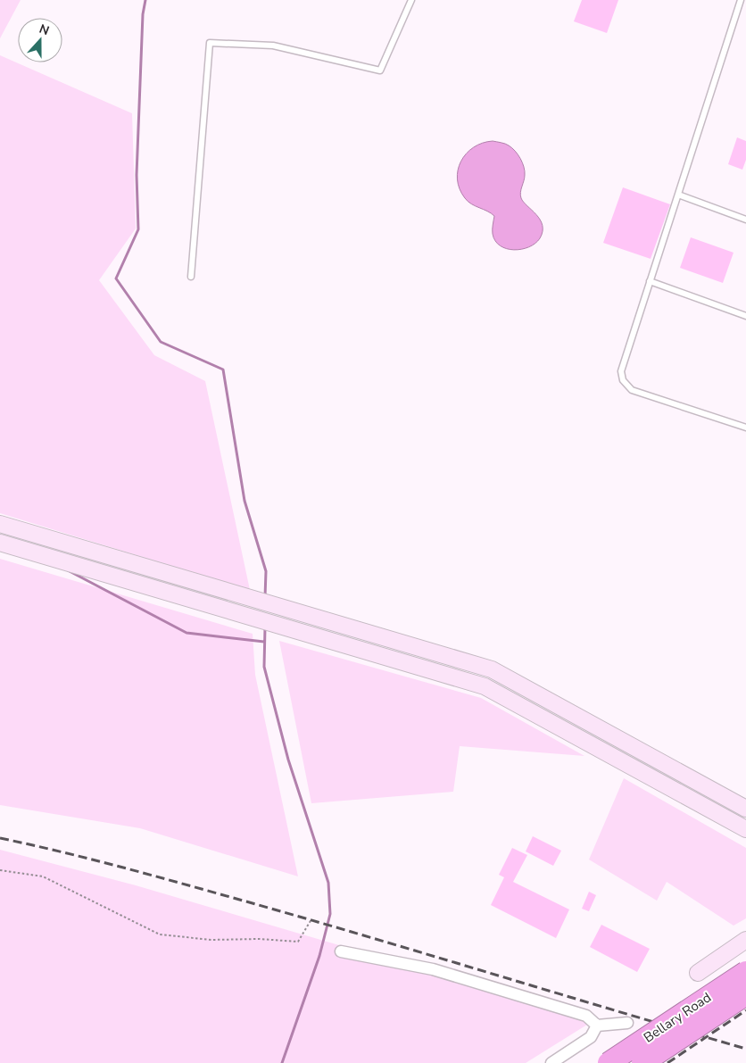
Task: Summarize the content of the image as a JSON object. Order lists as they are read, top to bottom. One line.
{"streets":{"highway":["Bellary Road"]},"north":"top"}
